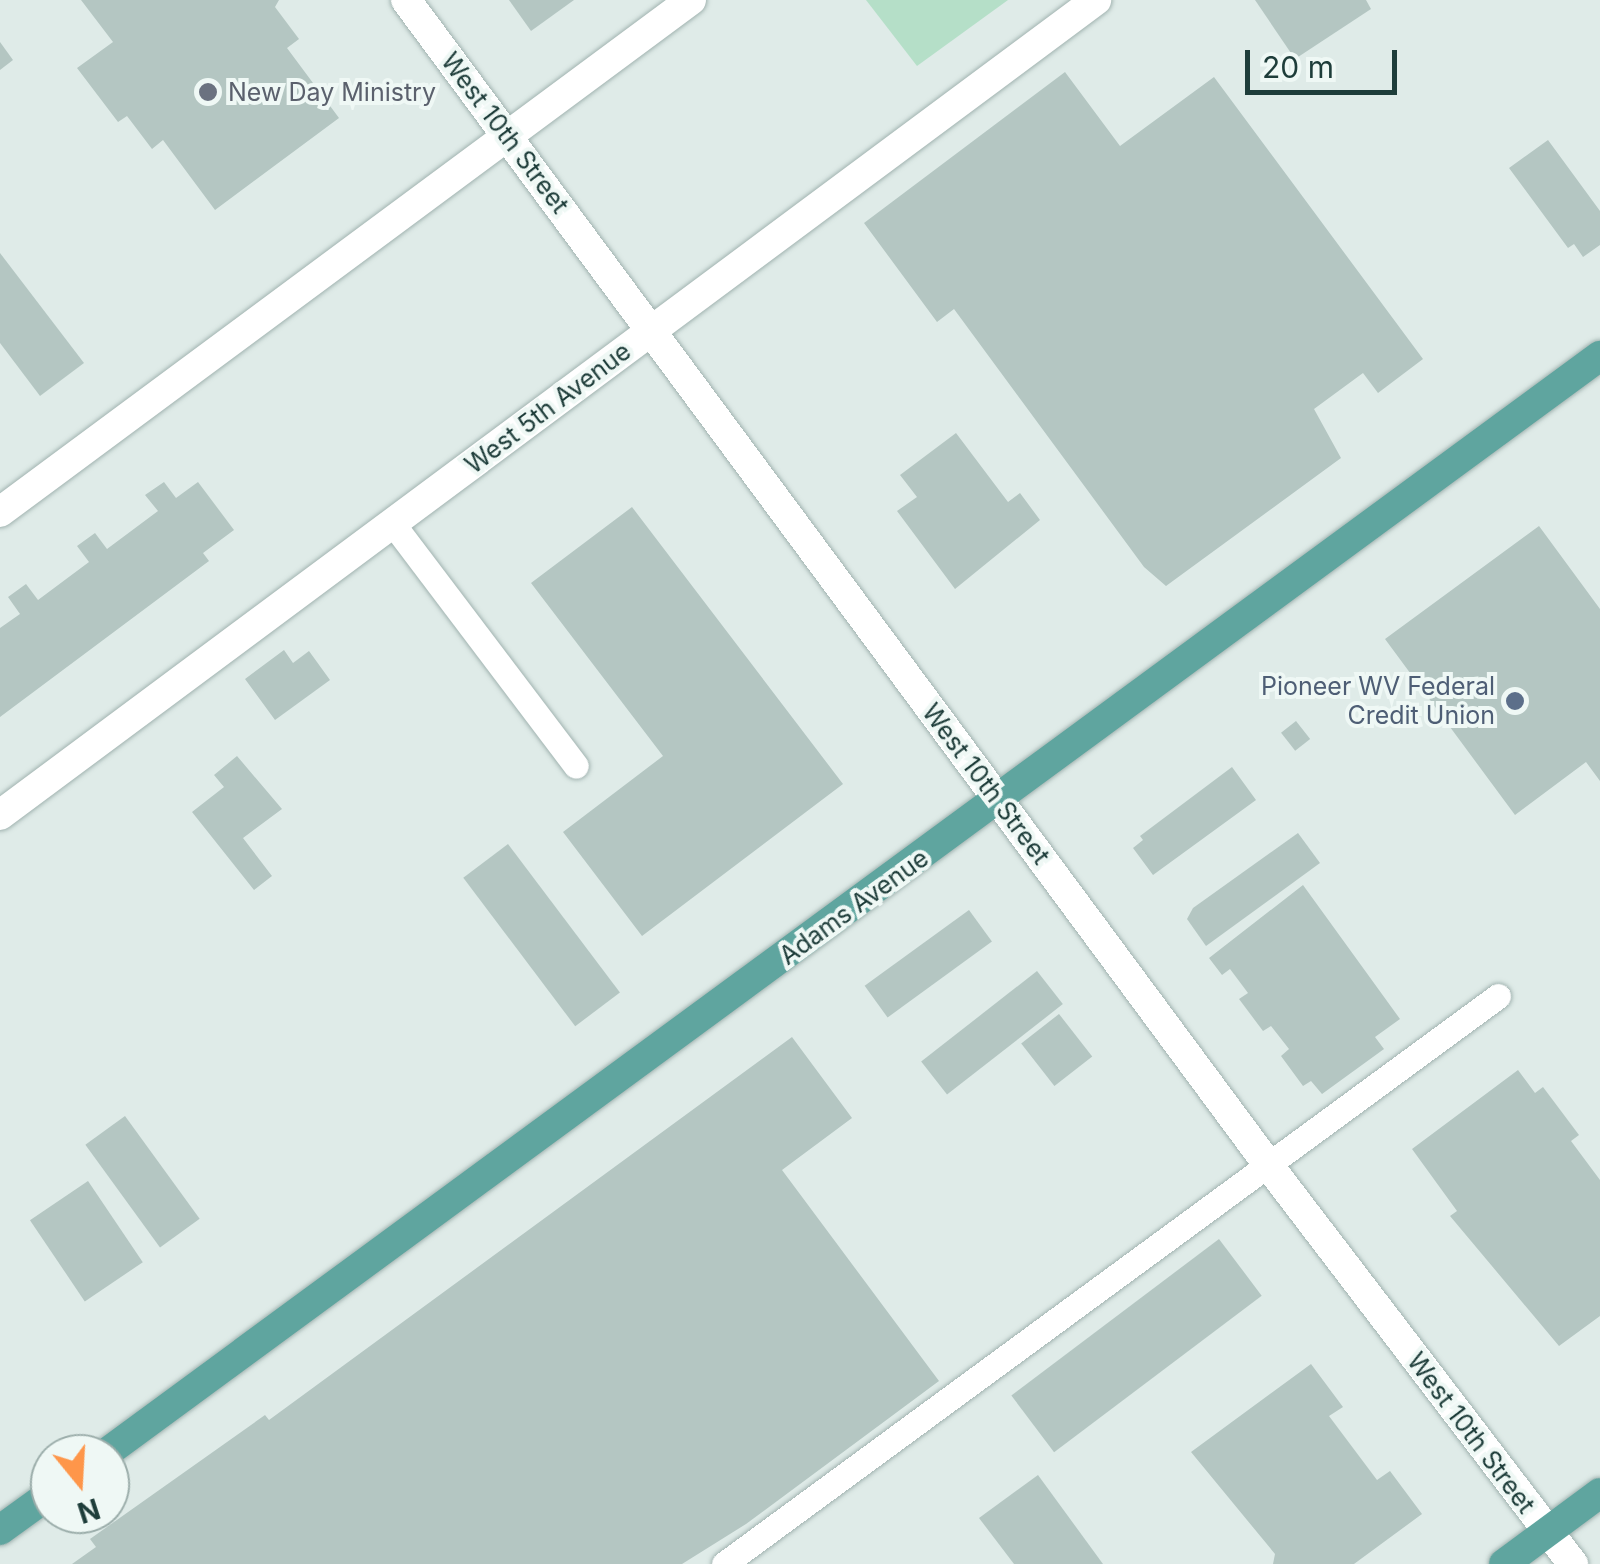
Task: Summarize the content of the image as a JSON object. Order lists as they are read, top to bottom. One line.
{"streets":{"main road":["Adams Avenue"],"street":["West 10th Street","West 5th Avenue"]},"crossings":[["West 10th Street","West 5th Avenue"],["West 10th Street","Adams Avenue"]],"places":["New Day Ministry","Pioneer WV Federal Credit Union"],"scale_bar":"20 m","north":"bottom"}
